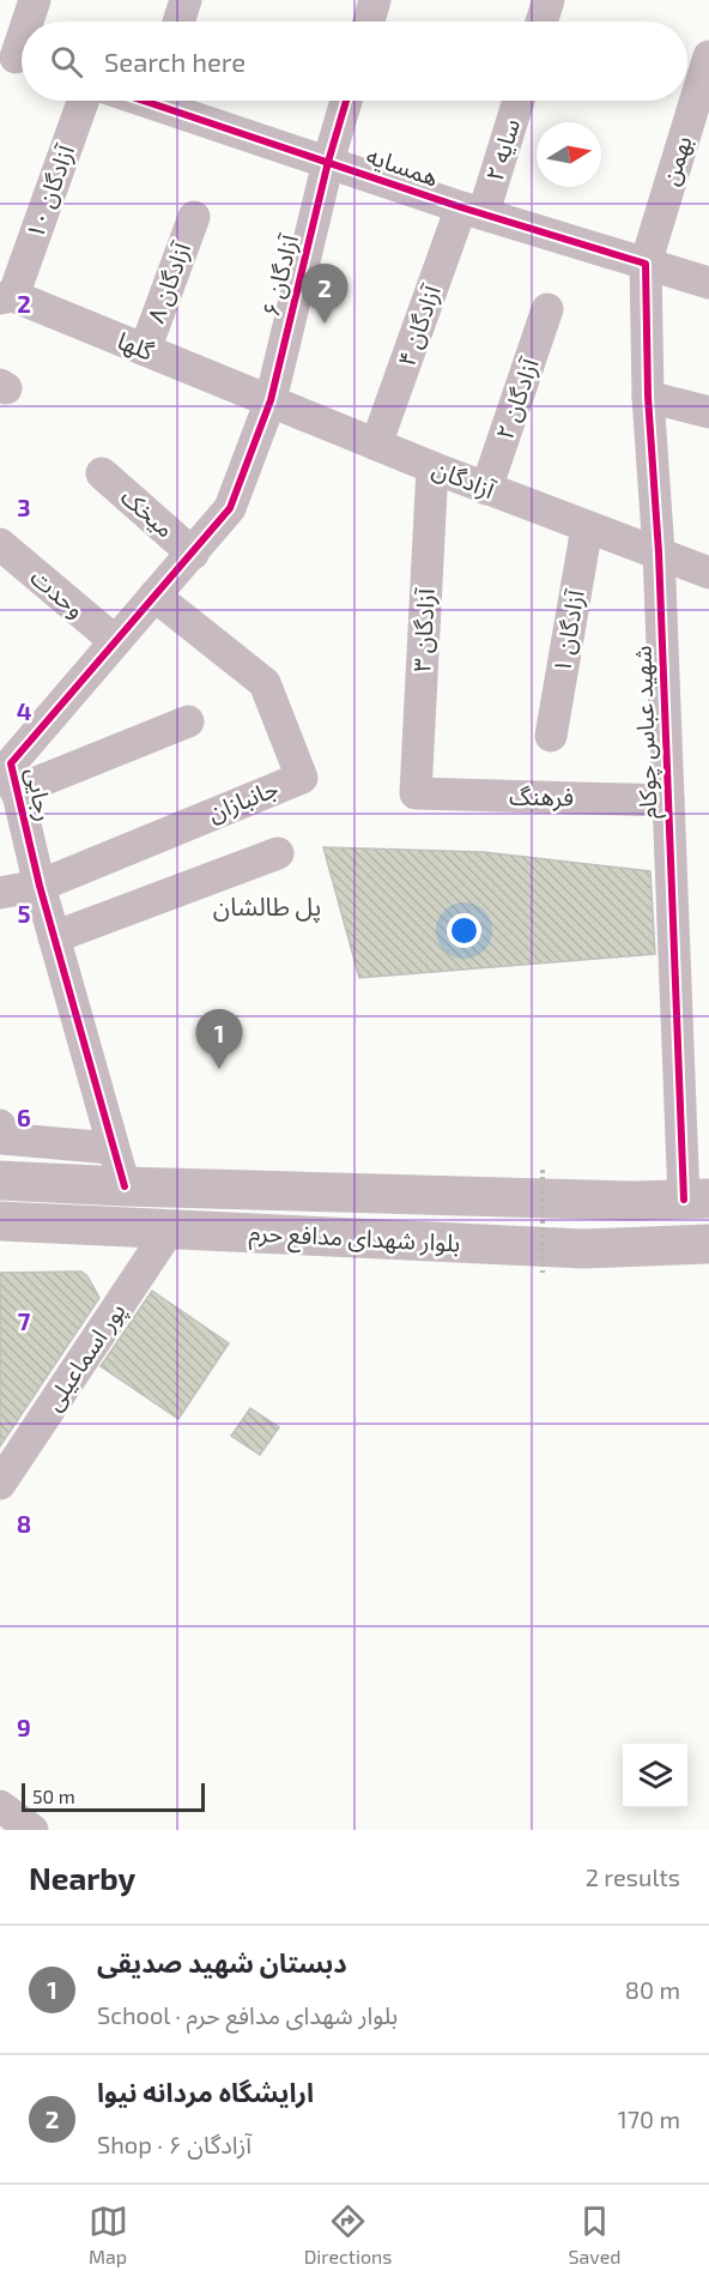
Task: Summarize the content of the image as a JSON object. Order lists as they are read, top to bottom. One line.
{"streets":{"main road":["بلوار شهدای مدافع حرم"],"street":["سایه ۲","بهمن","همسایه","آزادگان ۱۰","آزادگان ۶","آزادگان ۸","آزادگان ۴","گلها","آزادگان ۲","آزادگان","میخک","وحدت","آزادگان ۳","آزادگان ۱","شهید عباس چوکام","رجایی","فرهنگ","جانبازان","پور اسماعیلی"]},"crossings":[["سایه ۲","همسایه"],["سایه ۲","آزادگان ۴"],["بهمن","همسایه"],["بهمن","شهید عباس چوکام"],["همسایه","آزادگان ۶"],["همسایه","آزادگان ۴"],["همسایه","شهید عباس چوکام"],["آزادگان ۱۰","گلها"],["آزادگان ۶","گلها"],["آزادگان ۶","آزادگان"],["آزادگان ۶","رجایی"],["آزادگان ۸","گلها"],["آزادگان ۴","آزادگان"],["گلها","آزادگان"],["گلها","رجایی"],["آزادگان ۲","آزادگان"],["آزادگان","آزادگان ۳"],["آزادگان","آزادگان ۱"],["آزادگان","شهید عباس چوکام"],["آزادگان","رجایی"],["میخک","رجایی"],["وحدت","رجایی"],["آزادگان ۳","فرهنگ"],["شهید عباس چوکام","فرهنگ"],["شهید عباس چوکام","بلوار شهدای مدافع حرم"],["رجایی","جانبازان"],["رجایی","بلوار شهدای مدافع حرم"],["بلوار شهدای مدافع حرم","پور اسماعیلی"]],"districts":["پل طالشان"],"scale_bar":"50 m","north":"right","page":{"search":"Search here","pins":["2","1"],"scale":"50 m","heading":["Nearby","2 results"],"list":[{"mark":"1","name":"دبستان شهید صدیقی","note":"School · بلوار شهدای مدافع حرم","value":"80 m"},{"mark":"2","name":"ارایشگاه مردانه نیوا","note":"Shop · آزادگان ۶","value":"170 m"}],"nav":["Map","Directions","Saved"]},"grid":{"rows":["2","3","4","5","6","7","8","9"]}}
